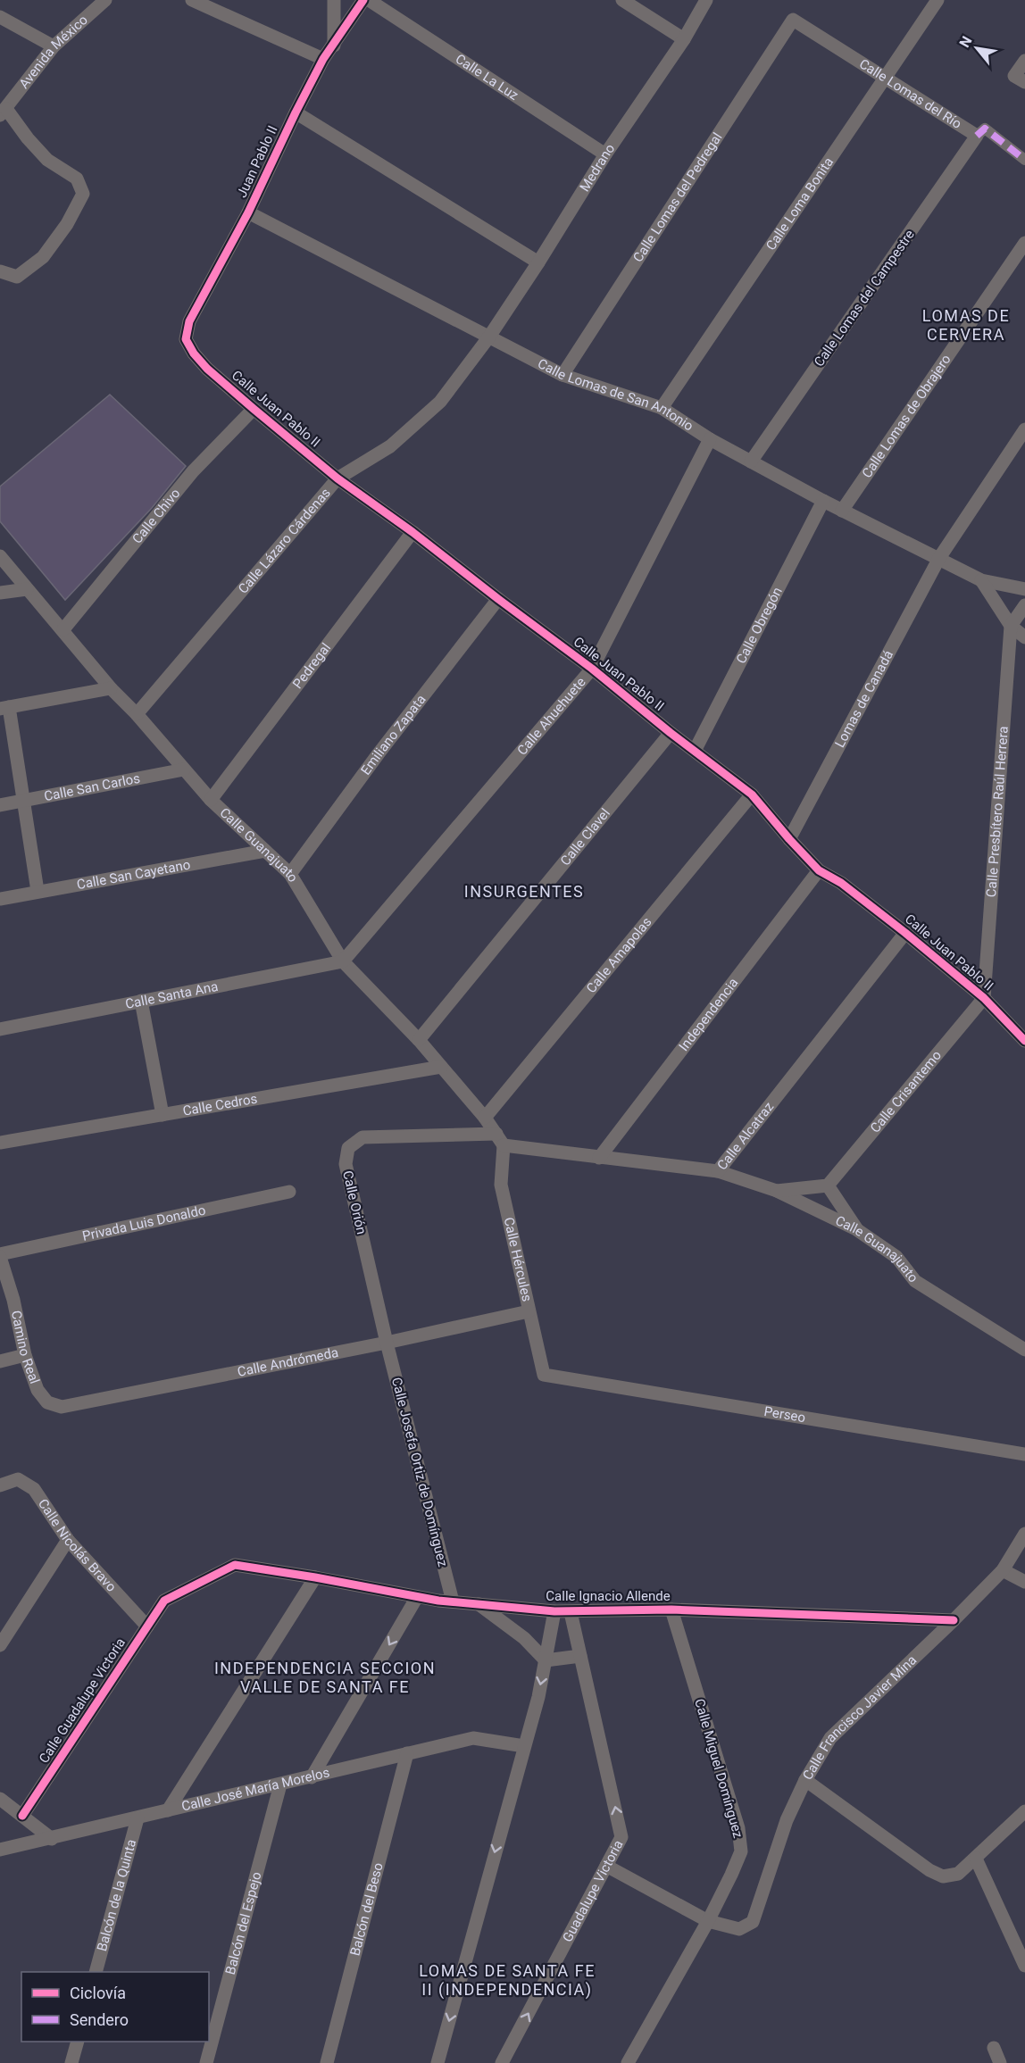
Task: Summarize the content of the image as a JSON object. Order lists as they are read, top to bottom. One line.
{"streets":{"street":["Avenida México","Calle La Luz","Calle Lomas del Río","Juan Pablo II","Medrano","Calle Lomas del Pedregal","Calle Loma Bonita","Calle Lomas del Campestre","Calle Lomas de San Antonio","Calle Juan Pablo II","Calle Lomas de Obrajero","Calle Chivo","Calle Lázaro Cárdenas","Calle Obregón","Pedregal","Lomas de Canadá","Calle Ahuehuete","Emiliano Zapata","Calle San Carlos","Calle Presbítero Raúl Herrera","Calle Clavel","Calle Guanajuato","Calle San Cayetano","Calle Amapolas","Calle Santa Ana","Independencia","Calle Crisantemo","Calle Cedros","Calle Alcatraz","Calle Orión","Privada Luis Donaldo","Calle Hércules","Camino Real","Calle Andrómeda","Perseo","Calle Josefa Ortiz de Domínguez","Calle Nicolás Bravo","Calle Ignacio Allende","Calle Guadalupe Victoria","Calle Francisco Javier Mina","Calle Miguel Domínguez","Calle José María Morelos","Guadalupe Victoria","Balcón de la Quinta","Balcón del Beso","Balcón del Espejo"]},"crossings":[["Calle La Luz","Medrano"],["Calle Lomas del Río","Calle Lomas del Pedregal"],["Calle Lomas del Río","Calle Loma Bonita"],["Calle Lomas del Río","Calle Lomas del Campestre"],["Juan Pablo II","Calle Lomas de San Antonio"],["Juan Pablo II","Calle Juan Pablo II"],["Medrano","Calle Lomas de San Antonio"],["Medrano","Calle Lázaro Cárdenas"],["Calle Lomas del Pedregal","Calle Lomas de San Antonio"],["Calle Loma Bonita","Calle Lomas de San Antonio"],["Calle Lomas del Campestre","Calle Lomas de San Antonio"],["Calle Lomas de San Antonio","Calle Lomas de Obrajero"],["Calle Lomas de San Antonio","Calle Lázaro Cárdenas"],["Calle Lomas de San Antonio","Calle Obregón"],["Calle Lomas de San Antonio","Lomas de Canadá"],["Calle Lomas de San Antonio","Calle Ahuehuete"],["Calle Lomas de San Antonio","Calle Presbítero Raúl Herrera"],["Calle Juan Pablo II","Calle Chivo"],["Calle Juan Pablo II","Calle Lázaro Cárdenas"],["Calle Juan Pablo II","Calle Obregón"],["Calle Juan Pablo II","Pedregal"],["Calle Juan Pablo II","Lomas de Canadá"],["Calle Juan Pablo II","Calle Ahuehuete"],["Calle Juan Pablo II","Emiliano Zapata"],["Calle Juan Pablo II","Calle Presbítero Raúl Herrera"],["Calle Juan Pablo II","Calle Clavel"],["Calle Juan Pablo II","Calle Amapolas"],["Calle Juan Pablo II","Independencia"],["Calle Juan Pablo II","Calle Crisantemo"],["Calle Juan Pablo II","Calle Alcatraz"],["Calle Chivo","Calle Guanajuato"],["Calle Lázaro Cárdenas","Calle Guanajuato"],["Pedregal","Calle Guanajuato"],["Calle Ahuehuete","Calle Guanajuato"],["Calle Ahuehuete","Calle Santa Ana"],["Emiliano Zapata","Calle Guanajuato"],["Calle San Carlos","Calle Guanajuato"],["Calle Presbítero Raúl Herrera","Calle Crisantemo"],["Calle Clavel","Calle Guanajuato"],["Calle Guanajuato","Calle San Cayetano"],["Calle Guanajuato","Calle Amapolas"],["Calle Guanajuato","Calle Santa Ana"],["Calle Guanajuato","Calle Cedros"],["Calle Guanajuato","Calle Alcatraz"],["Calle Guanajuato","Calle Orión"],["Calle Guanajuato","Calle Hércules"],["Independencia","Calle Alcatraz"],["Calle Alcatraz","Calle Orión"],["Calle Alcatraz","Calle Hércules"],["Calle Orión","Calle Hércules"],["Calle Orión","Calle Andrómeda"],["Calle Orión","Calle Josefa Ortiz de Domínguez"],["Privada Luis Donaldo","Camino Real"],["Calle Hércules","Calle Andrómeda"],["Calle Hércules","Perseo"],["Camino Real","Calle Andrómeda"],["Calle Andrómeda","Calle Josefa Ortiz de Domínguez"],["Calle Josefa Ortiz de Domínguez","Calle Ignacio Allende"],["Calle Nicolás Bravo","Calle Guadalupe Victoria"],["Calle Ignacio Allende","Calle Guadalupe Victoria"],["Calle Ignacio Allende","Calle Francisco Javier Mina"],["Calle Ignacio Allende","Calle Miguel Domínguez"],["Calle Ignacio Allende","Guadalupe Victoria"],["Calle Francisco Javier Mina","Calle Miguel Domínguez"],["Calle José María Morelos","Balcón de la Quinta"],["Calle José María Morelos","Balcón del Beso"],["Calle José María Morelos","Balcón del Espejo"]],"districts":["LOMAS DE CERVERA","INSURGENTES","INDEPENDENCIA SECCION VALLE DE SANTA FE","LOMAS DE SANTA FE II (INDEPENDENCIA)"],"legend":["Ciclovía","Sendero"],"north":"top left"}
